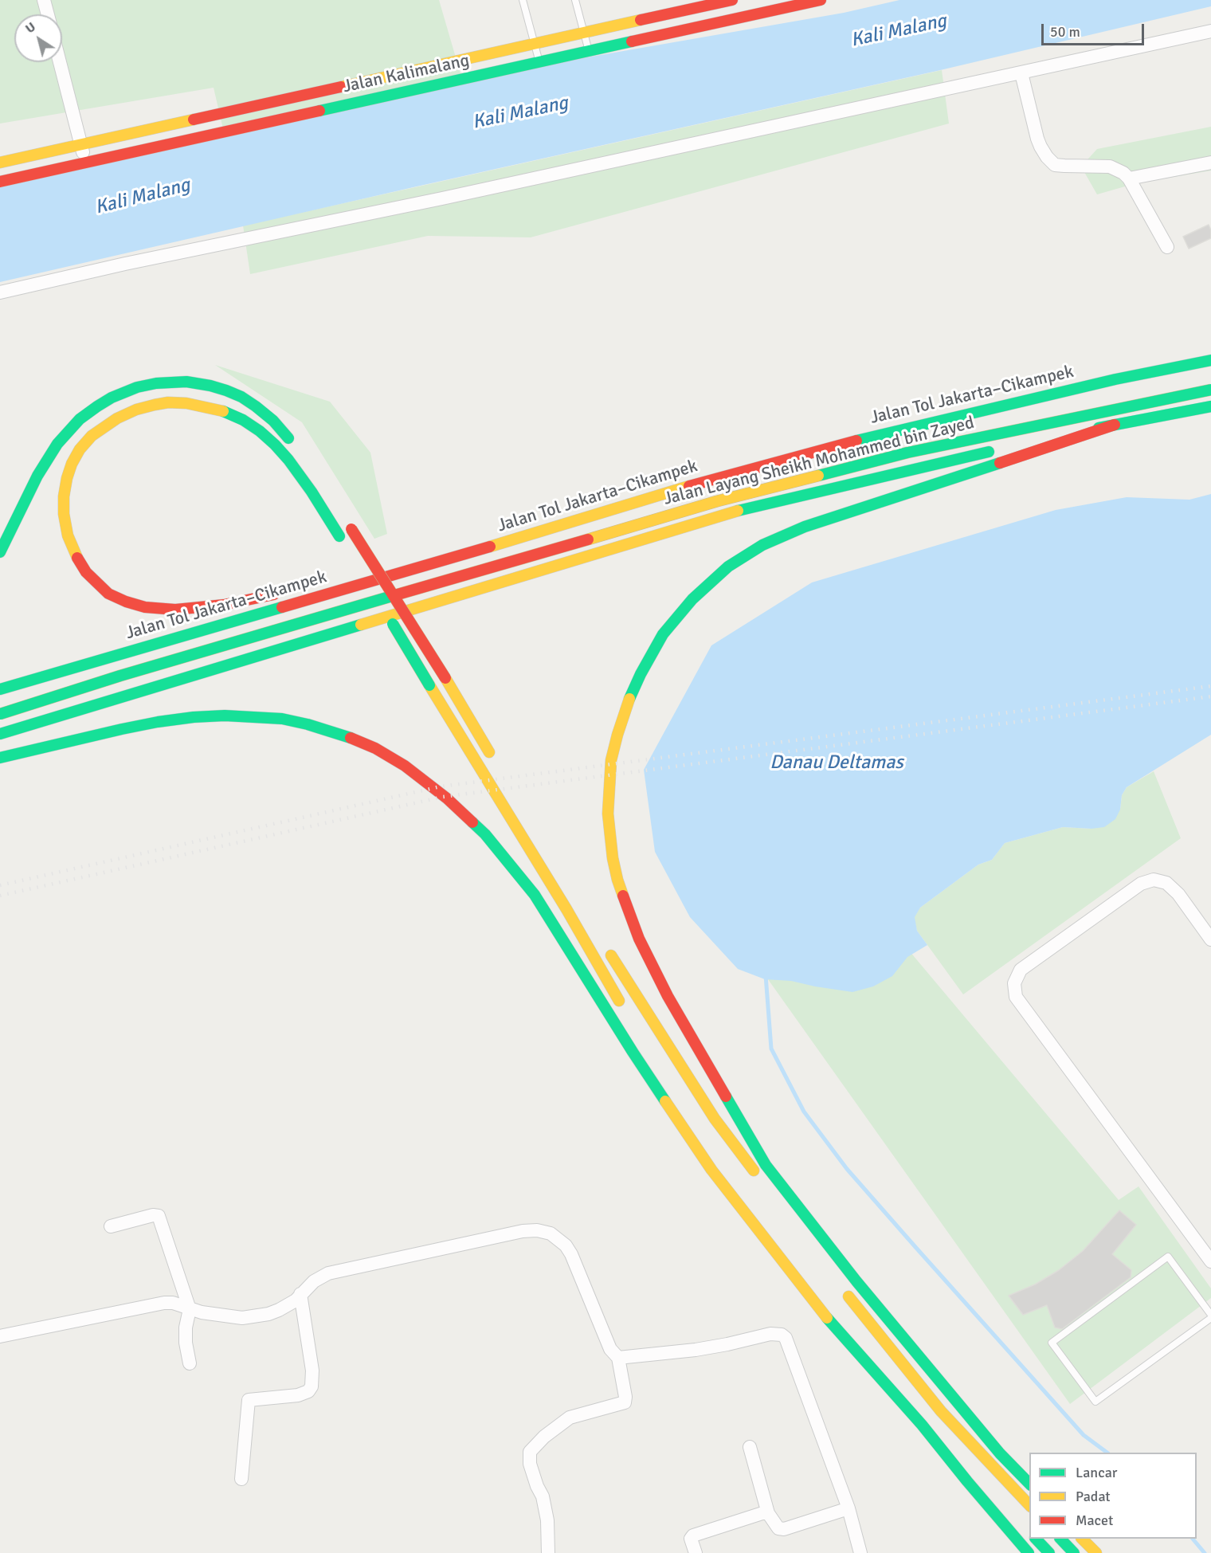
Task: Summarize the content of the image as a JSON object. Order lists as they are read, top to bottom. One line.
{"streets":{"main road":["Jalan Kalimalang","Jalan Tol Jakarta–Cikampek","Jalan Layang Sheikh Mohammed bin Zayed"]},"water":["Kali Malang","Danau Deltamas"],"legend":["Lancar","Padat","Macet"],"scale_bar":"50 m","north":"top left"}
